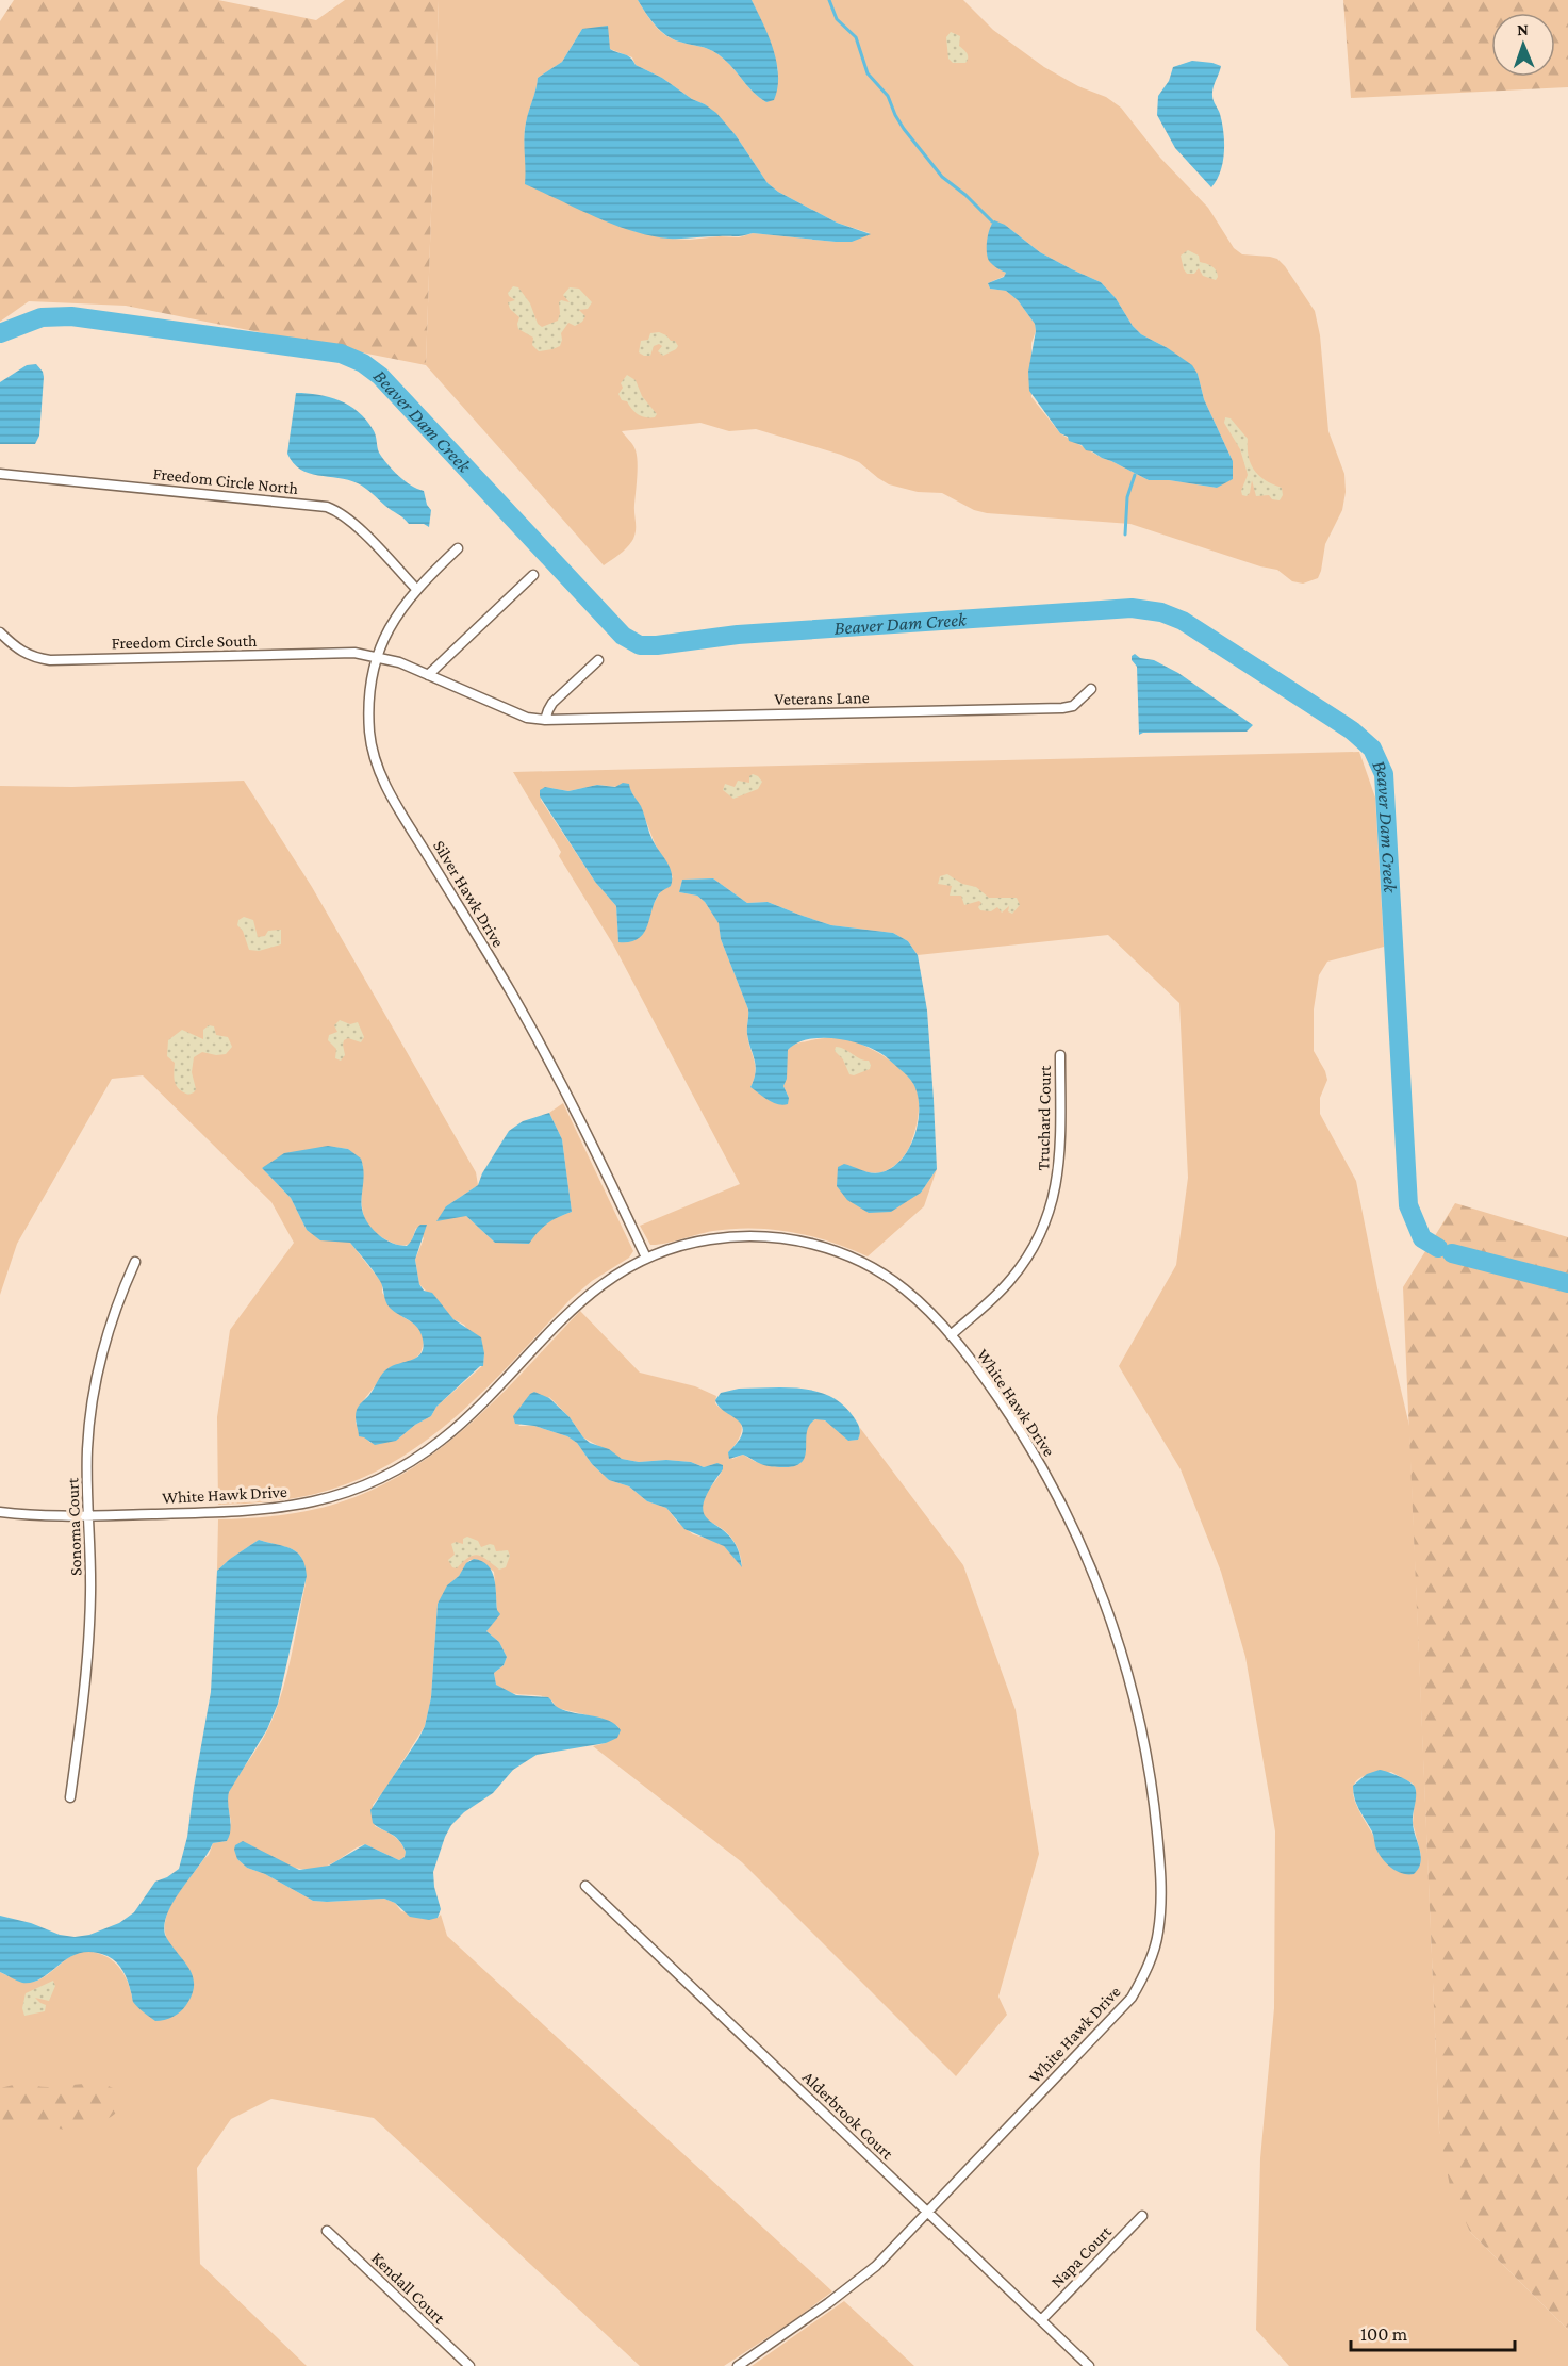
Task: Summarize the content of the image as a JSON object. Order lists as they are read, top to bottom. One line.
{"streets":{"street":["Freedom Circle North","Freedom Circle South","Veterans Lane","Silver Hawk Drive","Truchard Court","White Hawk Drive","Sonoma Court","Alderbrook Court","Napa Court","Kendall Court"]},"crossings":[["Freedom Circle North","Silver Hawk Drive"],["Freedom Circle South","Veterans Lane"],["Freedom Circle South","Silver Hawk Drive"],["Veterans Lane","Silver Hawk Drive"],["Silver Hawk Drive","White Hawk Drive"],["Truchard Court","White Hawk Drive"],["White Hawk Drive","Sonoma Court"],["White Hawk Drive","Alderbrook Court"],["Alderbrook Court","Napa Court"]],"water":["Beaver Dam Creek"],"scale_bar":"100 m","north":"top"}
